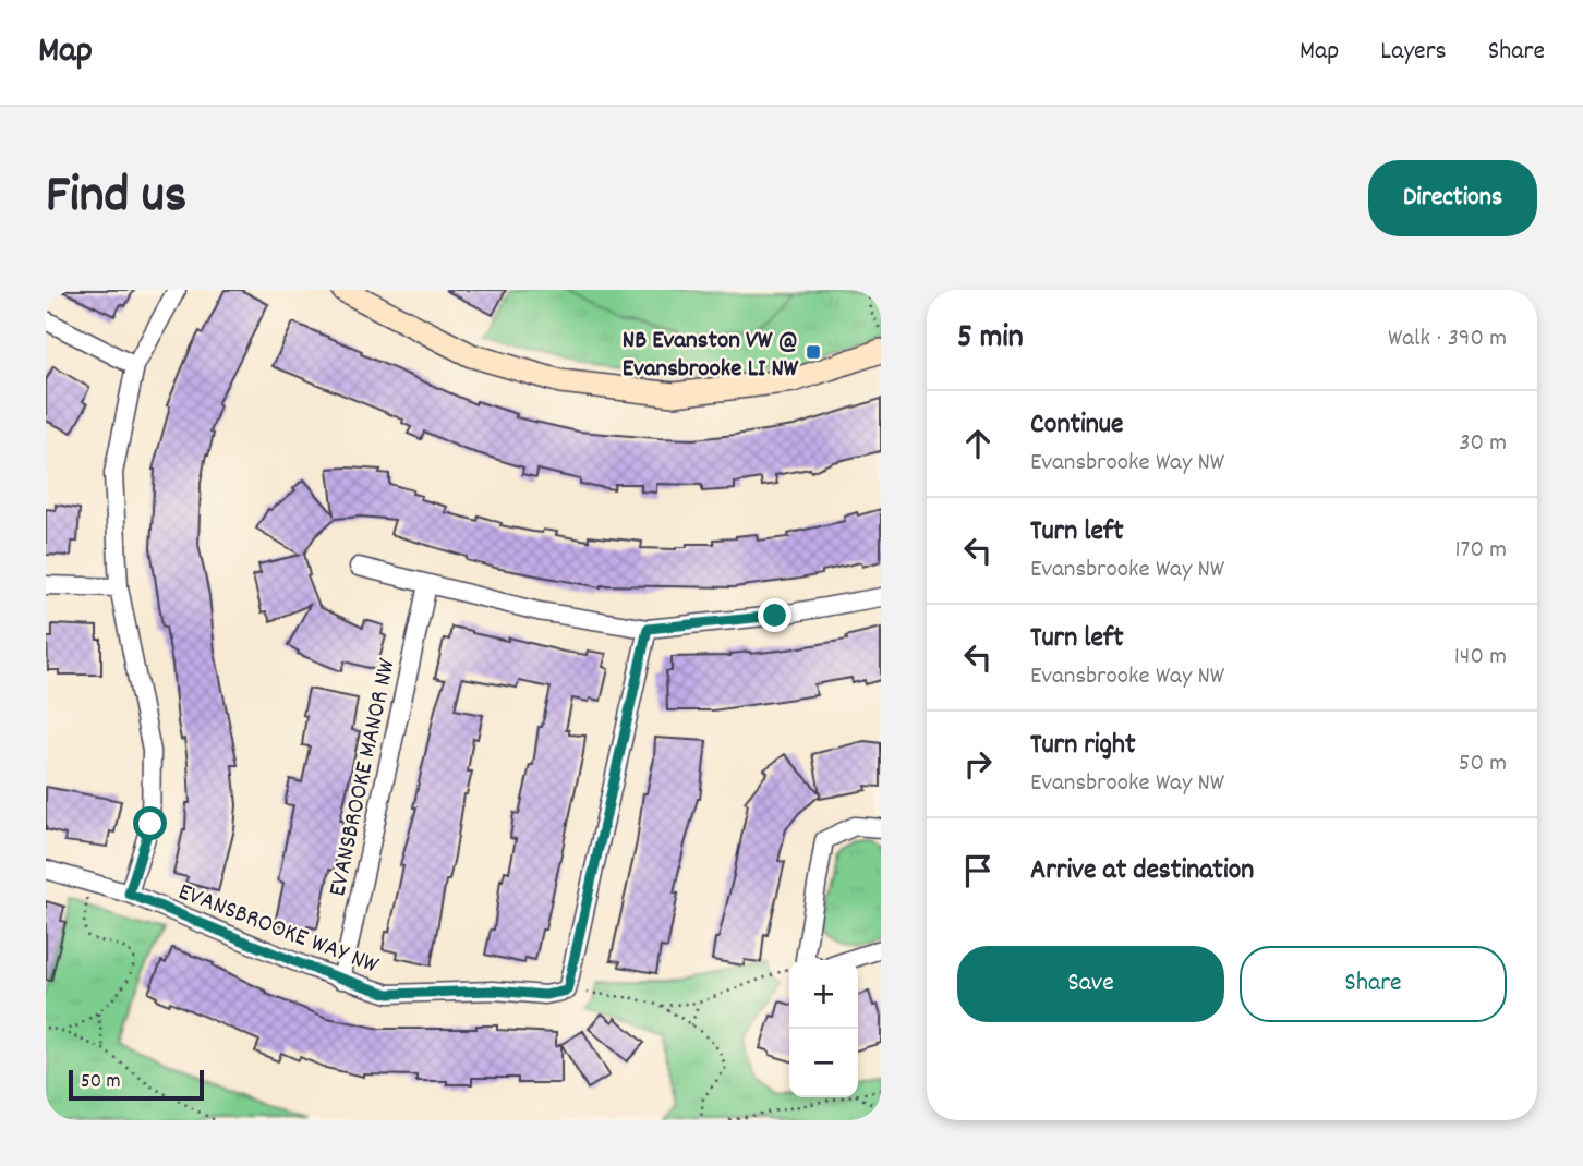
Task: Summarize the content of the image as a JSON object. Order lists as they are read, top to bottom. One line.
{"streets":{"street":["EVANSBROOKE MANOR NW","EVANSBROOKE WAY NW"]},"crossings":[["EVANSBROOKE MANOR NW","EVANSBROOKE WAY NW"]],"places":{"transit":["NB Evanston VW @ Evansbrooke LI NW"]},"scale_bar":"50 m","page":{"header":"Map","nav":["Map","Layers","Share"],"title":"Find us","buttons":["Directions",["Save","Share"]],"heading":["5 min","Walk · 390 m"],"list":[["Continue","Evansbrooke Way NW","30 m"],["Turn left","Evansbrooke Way NW","170 m"],["Turn left","Evansbrooke Way NW","140 m"],["Turn right","Evansbrooke Way NW","50 m"],"Arrive at destination"],"map_buttons":["+","−"],"scale":"50 m"}}
